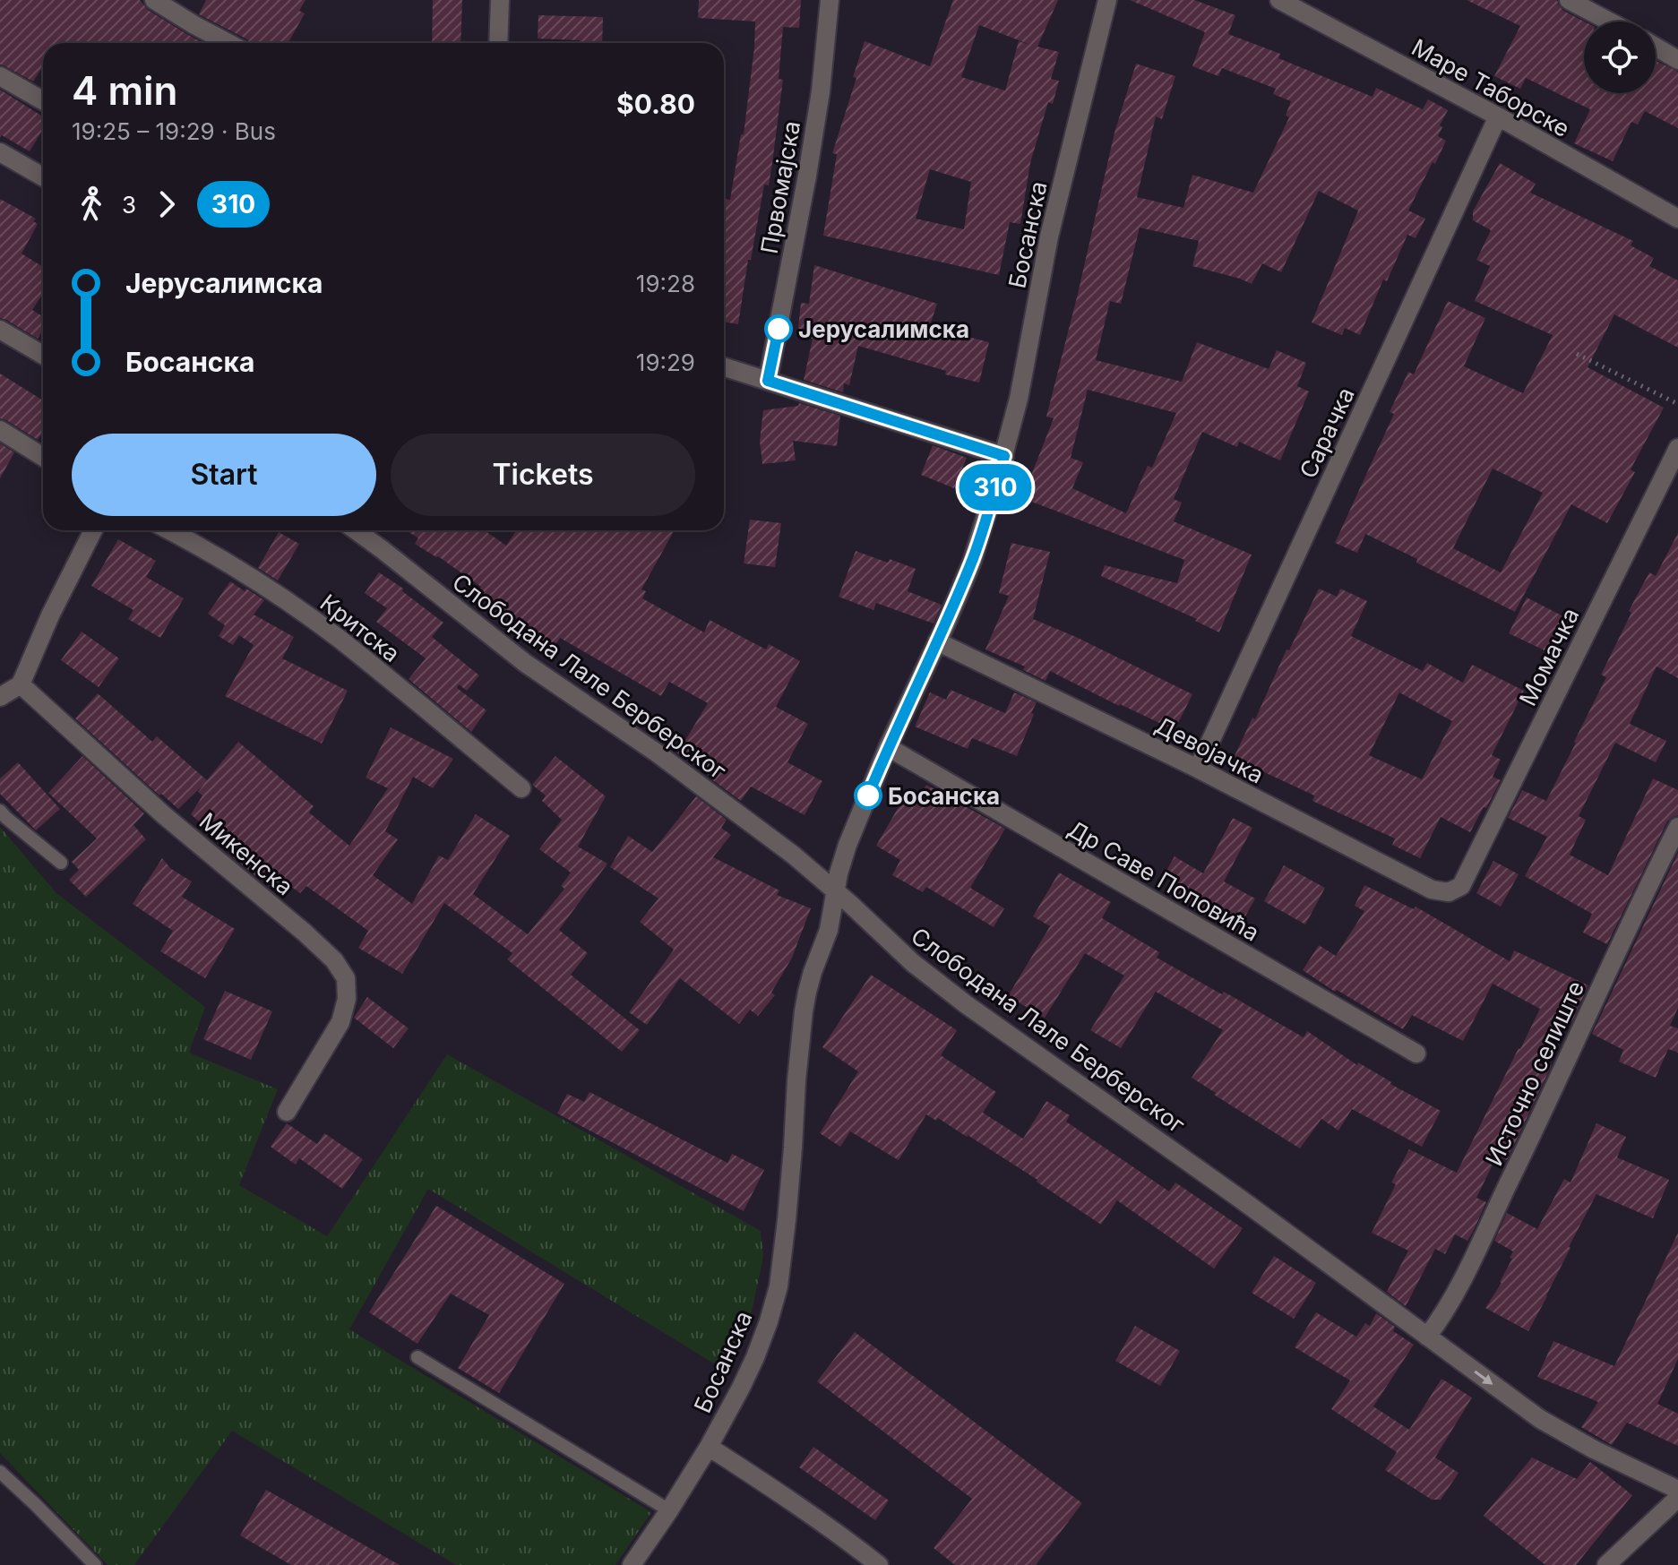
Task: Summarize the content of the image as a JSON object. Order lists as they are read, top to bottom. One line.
{"streets":{"street":["Маре Таборске","Првомајска","Босанска","Сарачка","Критска","Момачка","Слободана Лале Берберског","Девојачка","Микенска","Др Саве Поповића","Источно селиште"]},"crossings":[["Маре Таборске","Сарачка"],["Босанска","Слободана Лале Берберског"],["Босанска","Девојачка"],["Босанска","Др Саве Поповића"],["Сарачка","Девојачка"],["Момачка","Девојачка"],["Слободана Лале Берберског","Источно селиште"]],"places":["Јерусалимска","Босанска"],"lines":["bus line 310"],"page":{"on_map":"310","heading":["4 min","19:25 – 19:29 · Bus","$0.80"],"legs":["3","310"],"list":[{"name":"Јерусалимска","value":"19:28"},{"name":"Босанска","value":"19:29"}],"buttons":["Start","Tickets"]}}
